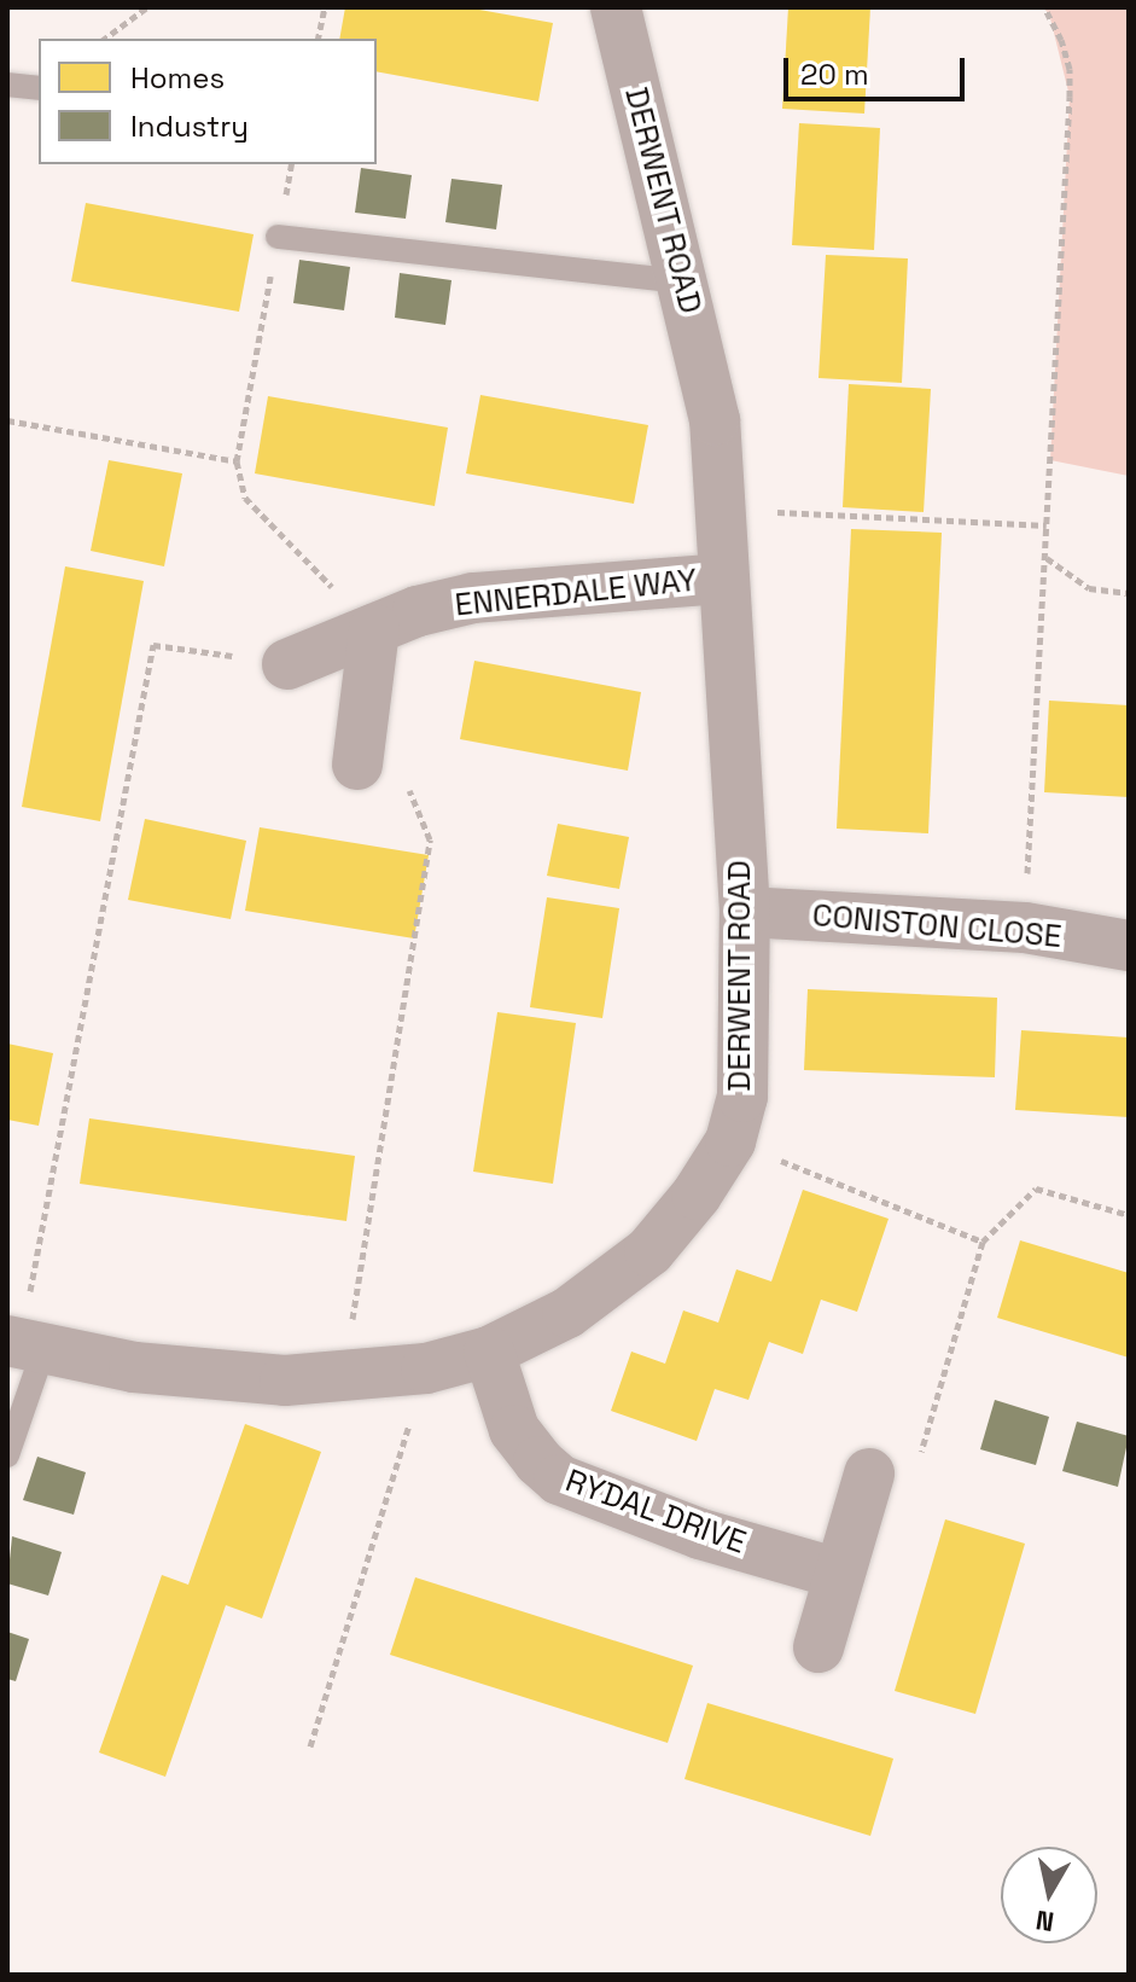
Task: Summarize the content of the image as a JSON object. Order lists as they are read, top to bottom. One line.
{"streets":{"street":["DERWENT ROAD","ENNERDALE WAY","CONISTON CLOSE","RYDAL DRIVE"]},"crossings":[["DERWENT ROAD","ENNERDALE WAY"],["DERWENT ROAD","CONISTON CLOSE"],["DERWENT ROAD","RYDAL DRIVE"]],"legend":["Homes","Industry"],"scale_bar":"20 m","north":"bottom"}
